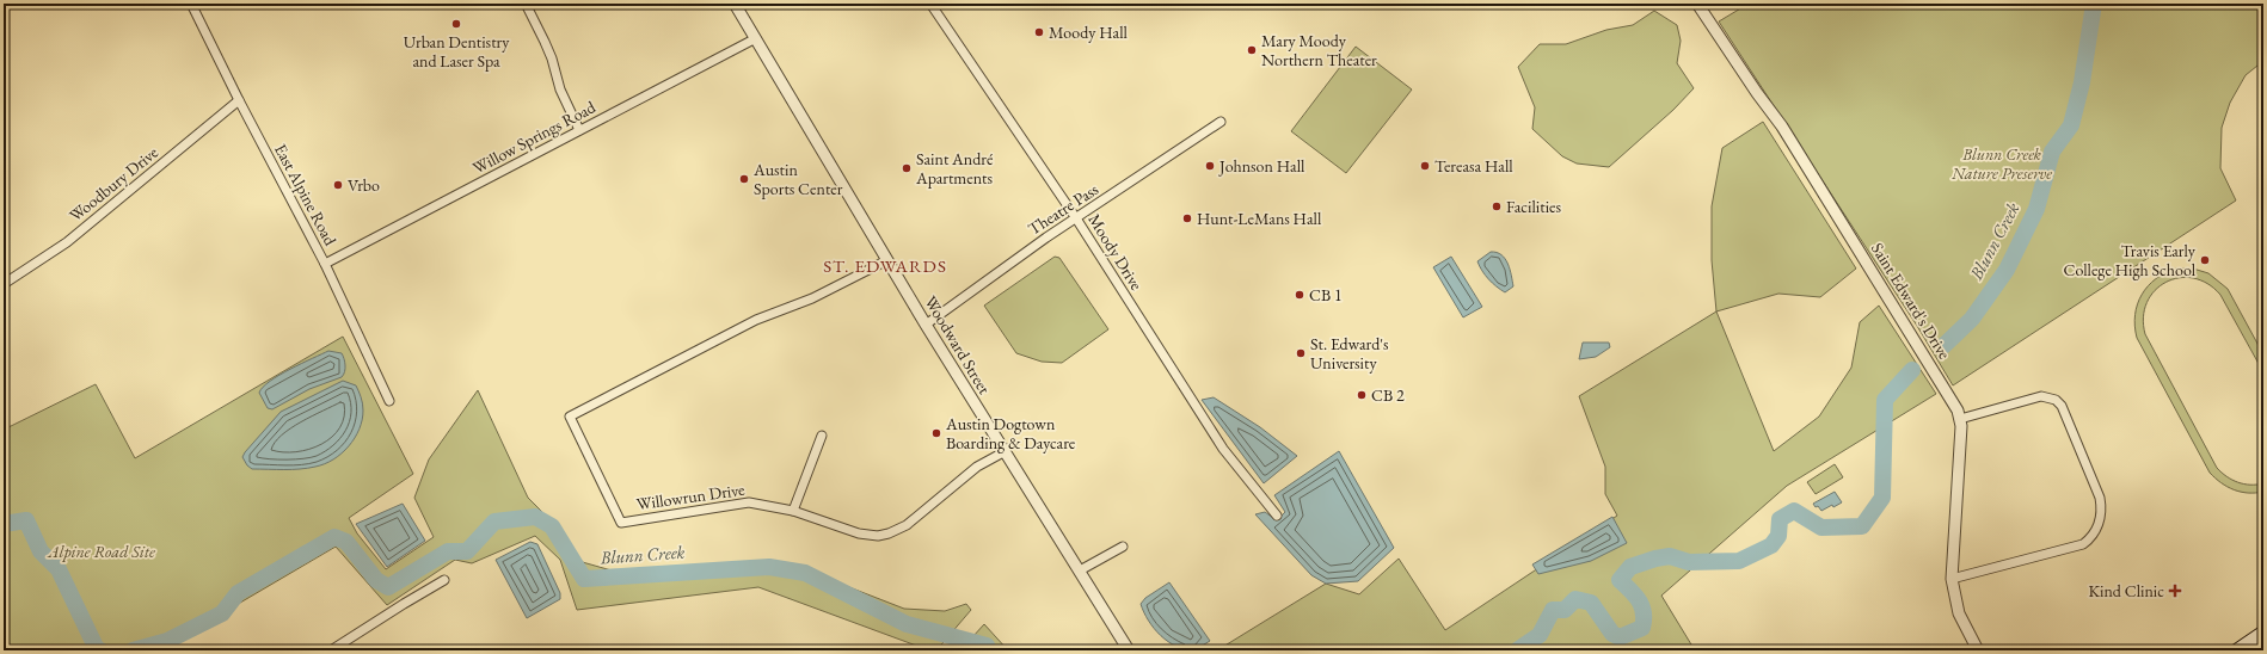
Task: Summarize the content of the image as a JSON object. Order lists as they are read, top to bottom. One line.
{"streets":{"street":["Willow Springs Road","Woodbury Drive","East Alpine Road","Theatre Pass","Moody Drive","Saint Edward's Drive","Woodward Street","Willowrun Drive"]},"crossings":[["Willow Springs Road","East Alpine Road"],["Willow Springs Road","Woodward Street"],["Woodbury Drive","East Alpine Road"],["Theatre Pass","Moody Drive"],["Theatre Pass","Woodward Street"],["Woodward Street","Willowrun Drive"]],"districts":["ST. EDWARDS"],"water":["Blunn Creek"],"parks":["Blunn Creek Nature Preserve","Alpine Road Site"],"places":{"other":["Urban Dentistry and Laser Spa","Moody Hall","Mary Moody Northern Theater","Johnson Hall","Tereasa Hall","Saint André Apartments","Austin Sports Center","Vrbo","Facilities","Hunt-LeMans Hall","Travis Early College High School","CB 1","St. Edward's University","CB 2","Austin Dogtown Boarding & Daycare"],"health":["Kind Clinic"]}}
